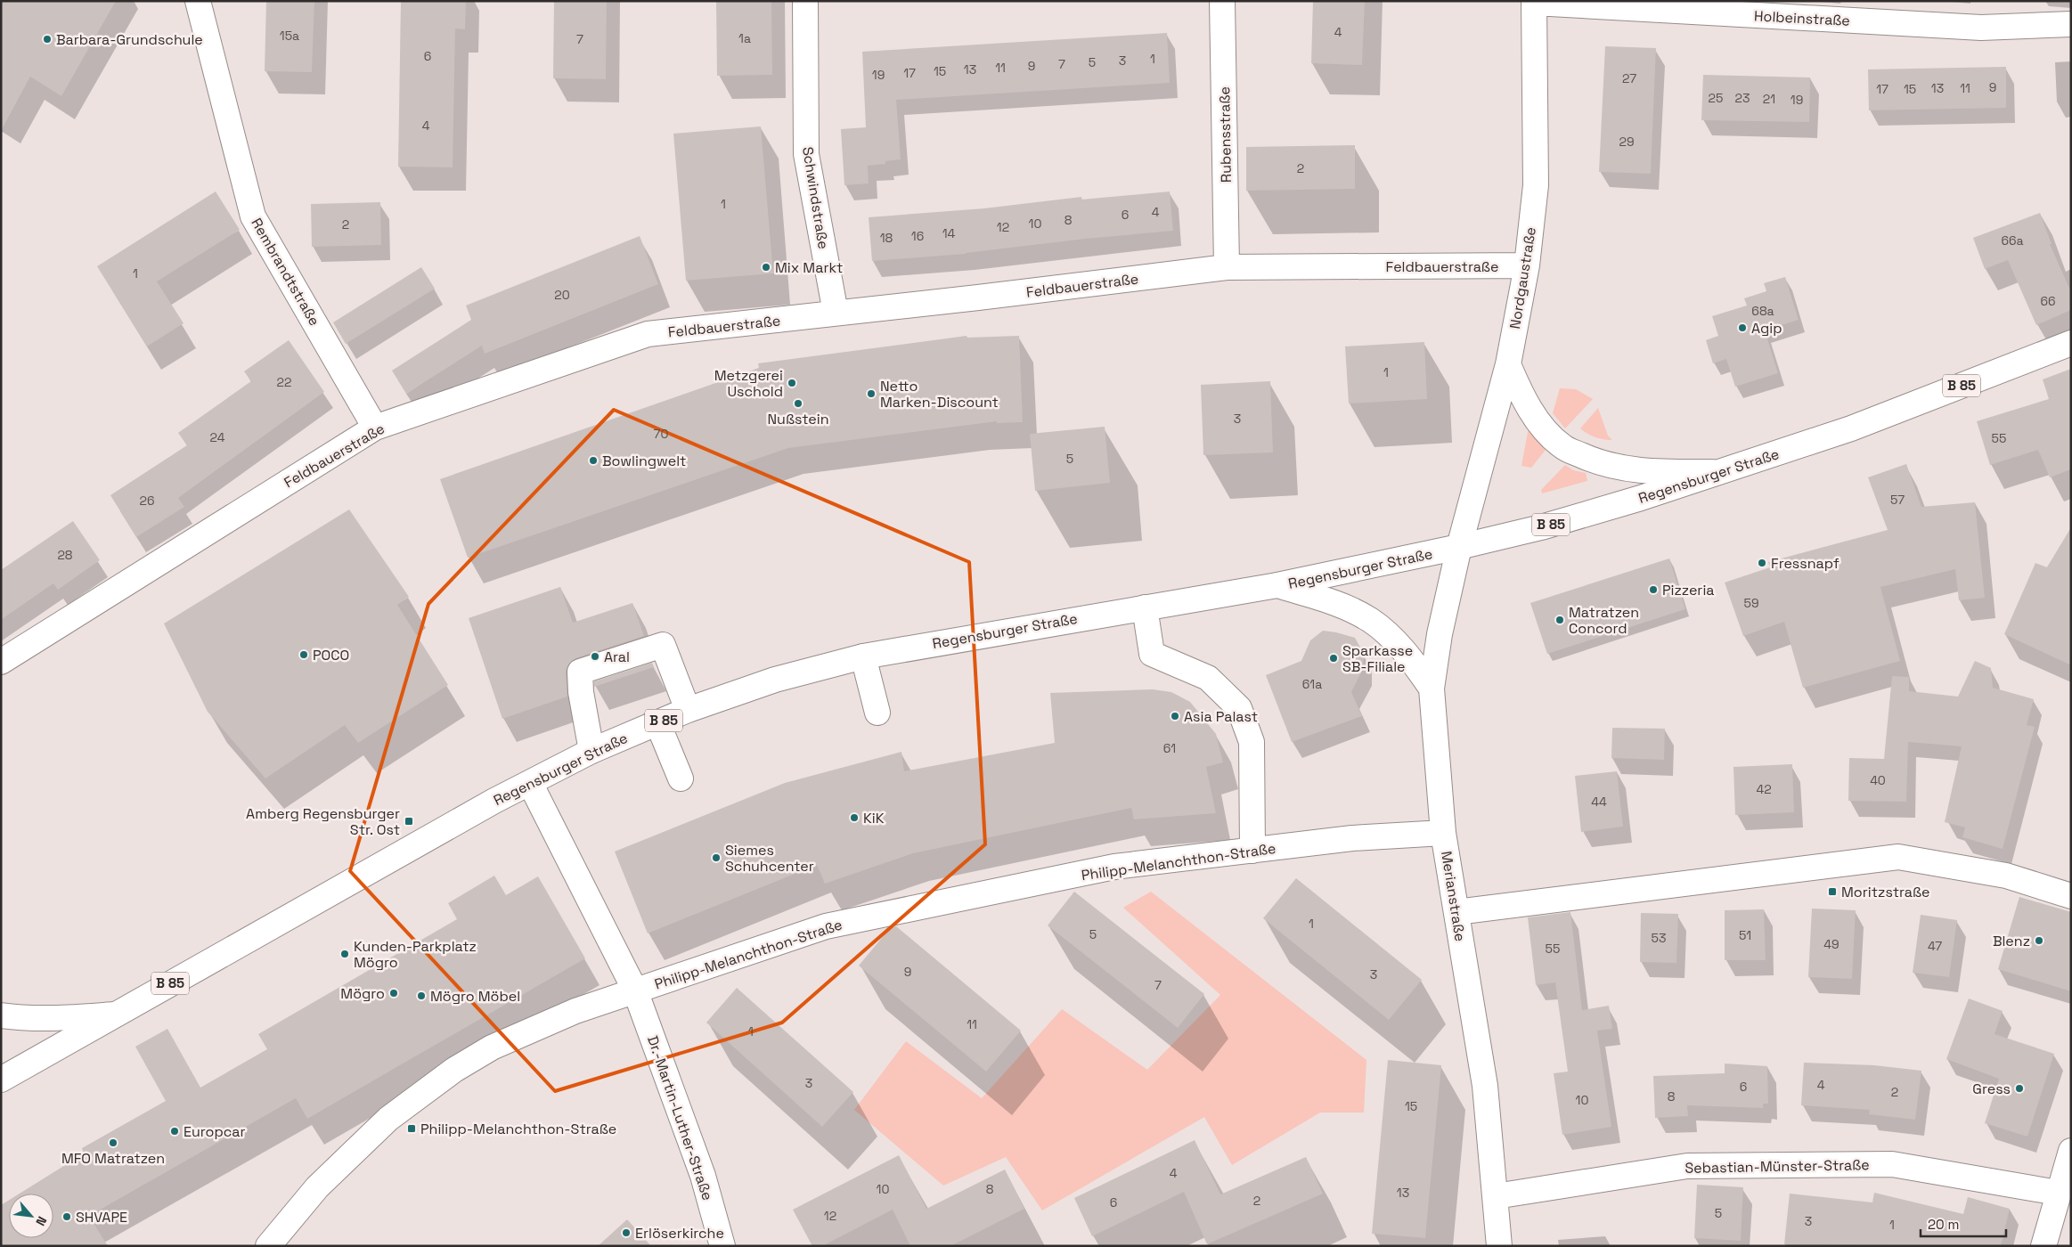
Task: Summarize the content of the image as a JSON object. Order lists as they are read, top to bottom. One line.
{"streets":{"street":["Holbeinstraße","Rubensstraße","Schwindstraße","Feldbauerstraße","Rembrandtstraße","Nordgaustraße","B 85","Regensburger Straße","Philipp-Melanchthon-Straße","Merianstraße","Dr.-Martin-Luther-Straße","Sebastian-Münster-Straße"]},"crossings":[["Holbeinstraße","Nordgaustraße"],["Rubensstraße","Feldbauerstraße"],["Schwindstraße","Feldbauerstraße"],["Feldbauerstraße","Rembrandtstraße"],["Feldbauerstraße","Nordgaustraße"],["Nordgaustraße","Regensburger Straße"],["Nordgaustraße","Merianstraße"],["Regensburger Straße","Merianstraße"],["Regensburger Straße","Dr.-Martin-Luther-Straße"],["Philipp-Melanchthon-Straße","Merianstraße"],["Philipp-Melanchthon-Straße","Dr.-Martin-Luther-Straße"],["Merianstraße","Sebastian-Münster-Straße"]],"places":{"other":["Barbara-Grundschule","Mix Markt","Agip","Metzgerei Uschold","Netto Marken-Discount","Nußstein","Bowlingwelt","Fressnapf","Pizzeria","Matratzen Concord","POCO","Aral","Sparkasse SB-Filiale","Asia Palast","KiK","Siemes Schuhcenter","Blenz","Kunden-Parkplatz Mögro","Mögro","Mögro Möbel","Gress","Europcar","MFO Matratzen","SHVAPE","Erlöserkirche"],"transit":["Amberg Regensburger Str. Ost","Moritzstraße","Philipp-Melanchthon-Straße"]},"house_numbers":["4","15a","1a","7","6","1","3","5","7","9","11","13","15","17","19","27","9","13","11","17","15","25","23","21","19","4","29","2","1","4","6","8","10","2","12","14","16","18","66a","1","20","66","68a","1","22","3","70","24","55","5","57","26","28","59","61a","61","40","42","44","1","5","51","53","49","47","55","9","3","7","11","1","3","4","6","2","8","10","15","4","10","8","13","2","6","5","12","3","1"],"scale_bar":"20 m","north":"bottom right"}
